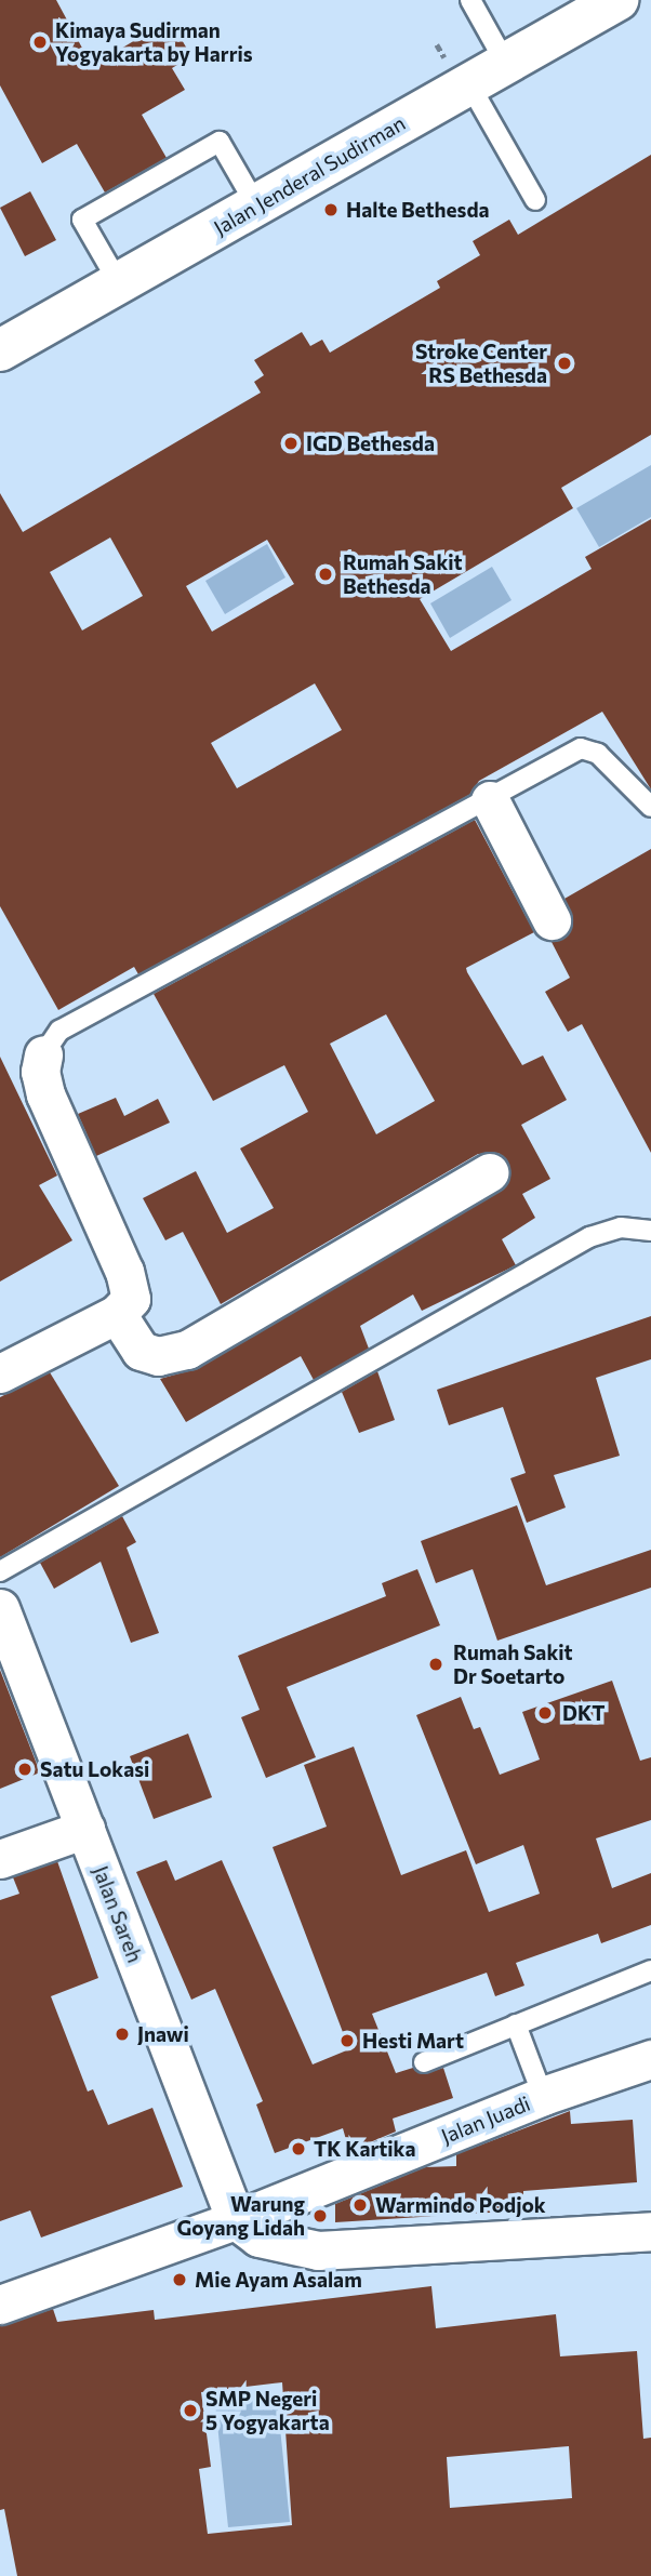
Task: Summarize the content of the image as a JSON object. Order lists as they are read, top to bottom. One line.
{"streets":{"main road":["Jalan Jenderal Sudirman"],"street":["Jalan Sareh","Jalan Juadi"]},"crossings":[["Jalan Sareh","Jalan Juadi"]],"places":["Kimaya Sudirman Yogyakarta by Harris","Halte Bethesda","Stroke Center RS Bethesda","IGD Bethesda","Rumah Sakit Bethesda","Rumah Sakit Dr Soetarto","DKT","Satu Lokasi","Jnawi","Hesti Mart","TK Kartika","Warmindo Podjok","Warung Goyang Lidah","Mie Ayam Asalam","SMP Negeri 5 Yogyakarta"]}
